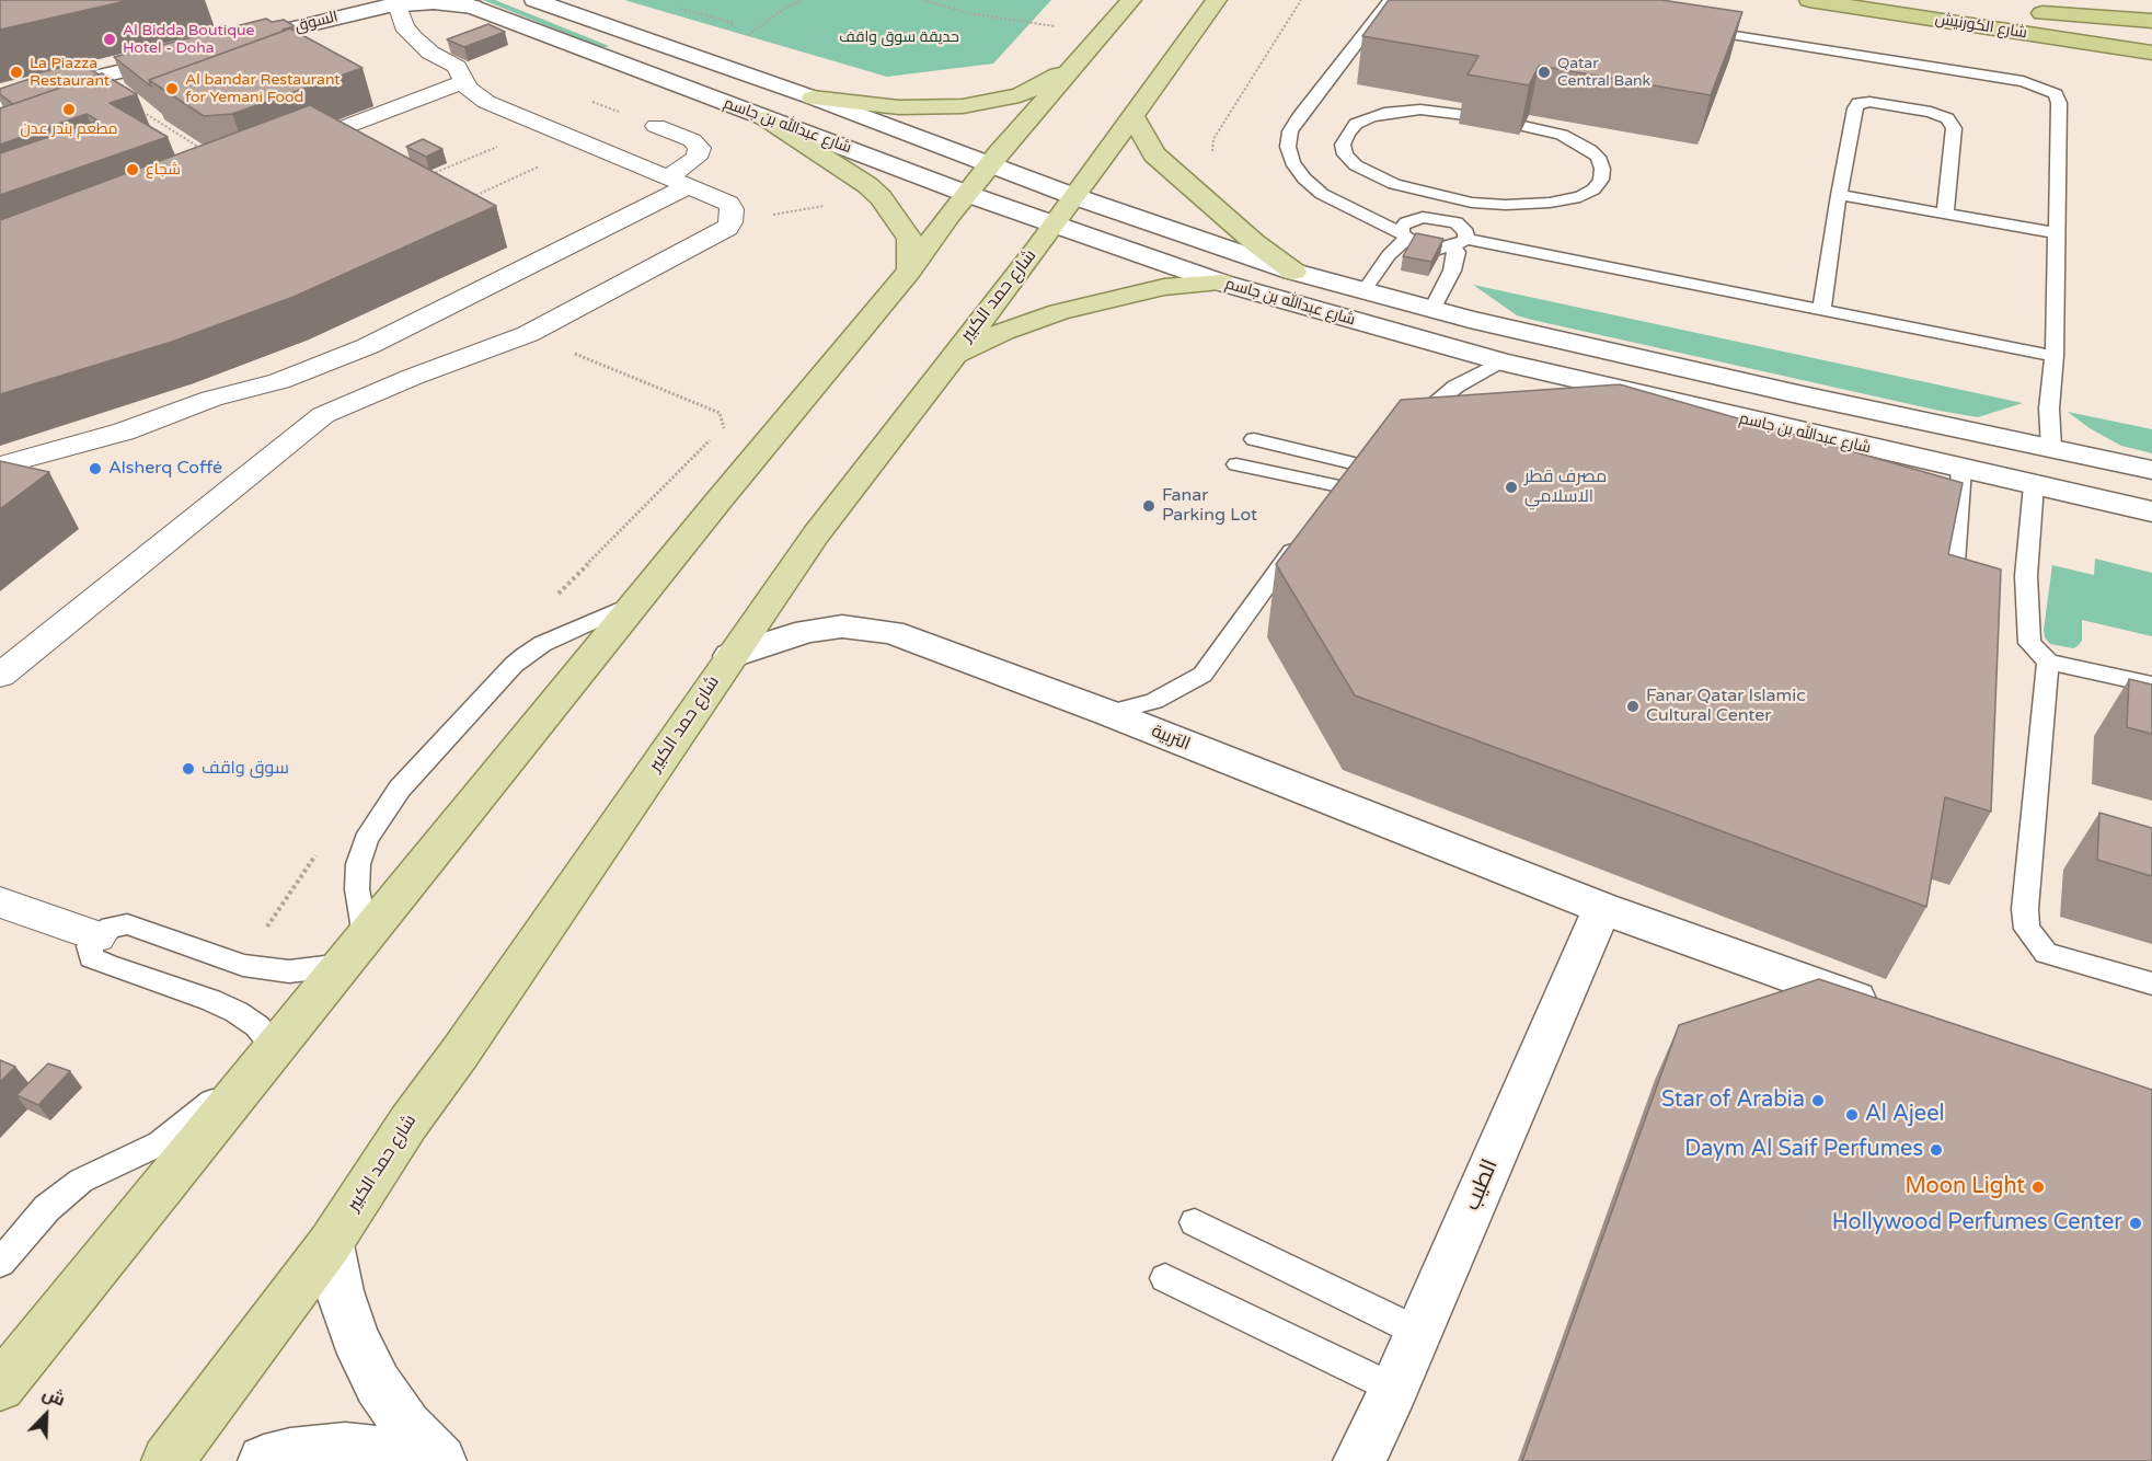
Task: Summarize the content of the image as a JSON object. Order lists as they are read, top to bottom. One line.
{"streets":{"highway":["شارع الكورنيش"],"main road":["شارع حمد الكبير"],"street":["السوق","شارع عبدالله بن جاسم","التربية","الطيب"]},"crossings":[["السوق","شارع عبدالله بن جاسم"],["شارع عبدالله بن جاسم","شارع حمد الكبير"],["شارع حمد الكبير","التربية"],["التربية","الطيب"]],"parks":["حديقة سوق واقف"],"places":["Al Bidda Boutique Hotel - Doha","La Piazza Restaurant","Qatar Central Bank","Al bandar Restaurant for Yemani Food","مطعم بندر عدن","شجاع","Alsherq Coffé","مصرف قطر الاسلامي","Fanar Parking Lot","Fanar Qatar Islamic Cultural Center","سوق واقف","Star of Arabia","Al Ajeel","Daym Al Saif Perfumes","Moon Light","Hollywood Perfumes Center"],"north":"top right"}
